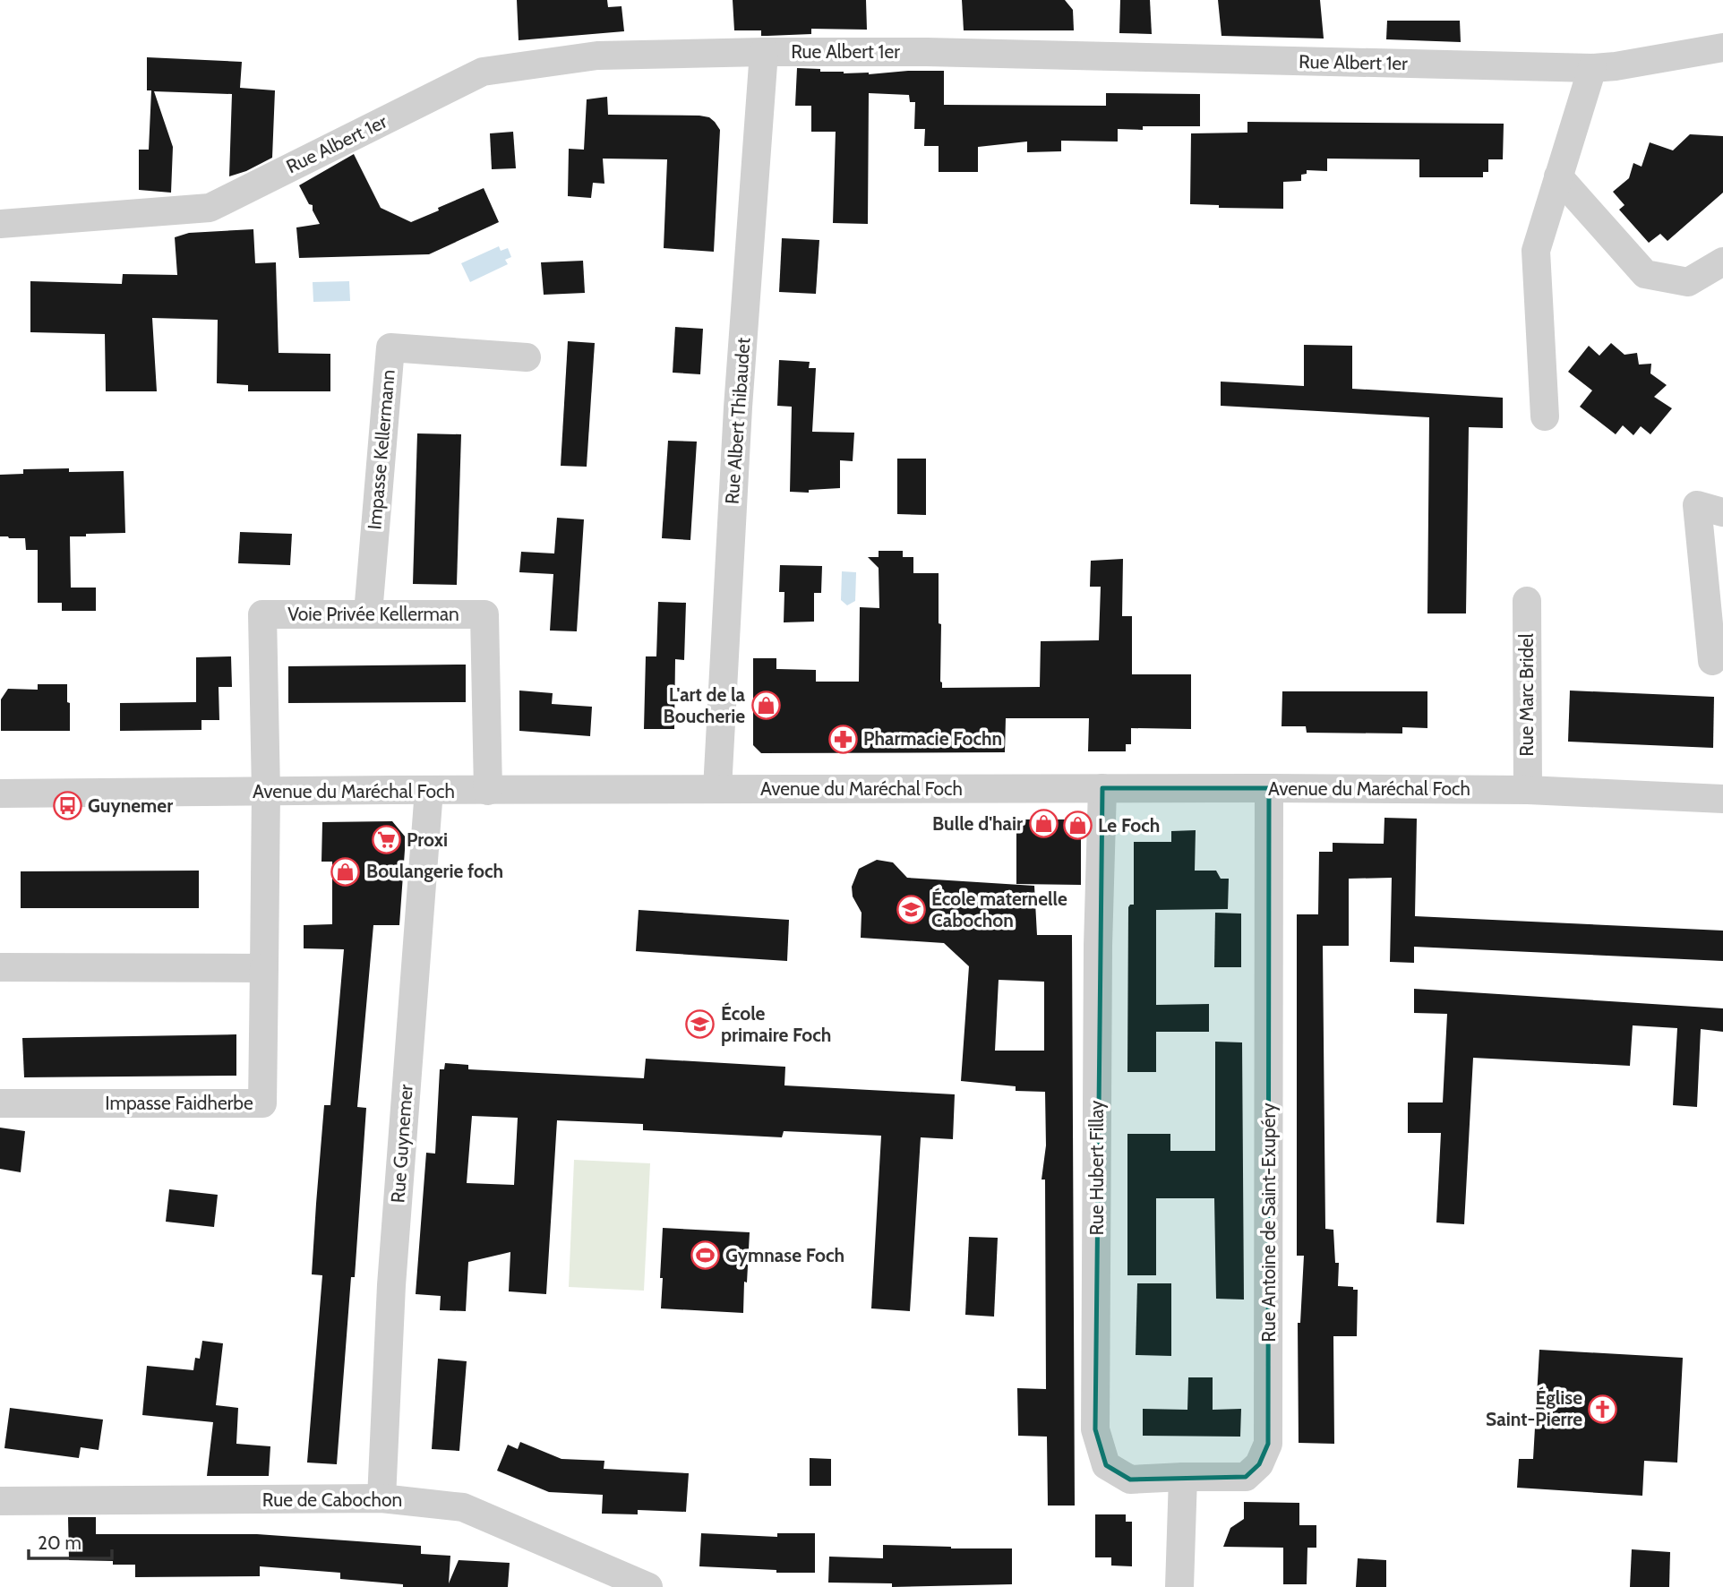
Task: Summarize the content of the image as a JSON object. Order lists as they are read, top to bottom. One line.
{"streets":{"street":["Rue Albert 1er","Rue Albert Thibaudet","Impasse Kellermann","Voie Privée Kellerman","Rue Marc Bridel","Avenue du Maréchal Foch","Impasse Faidherbe","Rue Guynemer","Rue Hubert Fillay","Rue Antoine de Saint-Exupéry","Rue de Cabochon"]},"crossings":[["Rue Albert 1er","Rue Albert Thibaudet"],["Rue Albert Thibaudet","Avenue du Maréchal Foch"],["Impasse Kellermann","Voie Privée Kellerman"],["Voie Privée Kellerman","Avenue du Maréchal Foch"],["Voie Privée Kellerman","Impasse Faidherbe"],["Rue Marc Bridel","Avenue du Maréchal Foch"],["Avenue du Maréchal Foch","Impasse Faidherbe"],["Avenue du Maréchal Foch","Rue Guynemer"],["Avenue du Maréchal Foch","Rue Hubert Fillay"],["Avenue du Maréchal Foch","Rue Antoine de Saint-Exupéry"],["Rue Guynemer","Rue de Cabochon"],["Rue Hubert Fillay","Rue Antoine de Saint-Exupéry"]],"places":{"shop":["L'art de la Boucherie","Bulle d'hair","Le Foch","Boulangerie foch"],"pharmacy":["Pharmacie Fochn"],"bus stop":["Guynemer"],"supermarket":["Proxi"],"school or university":["École maternelle Cabochon","École primaire Foch"],"sports":["Gymnase Foch"],"church":["Église Saint-Pierre"]},"scale_bar":"20 m"}
